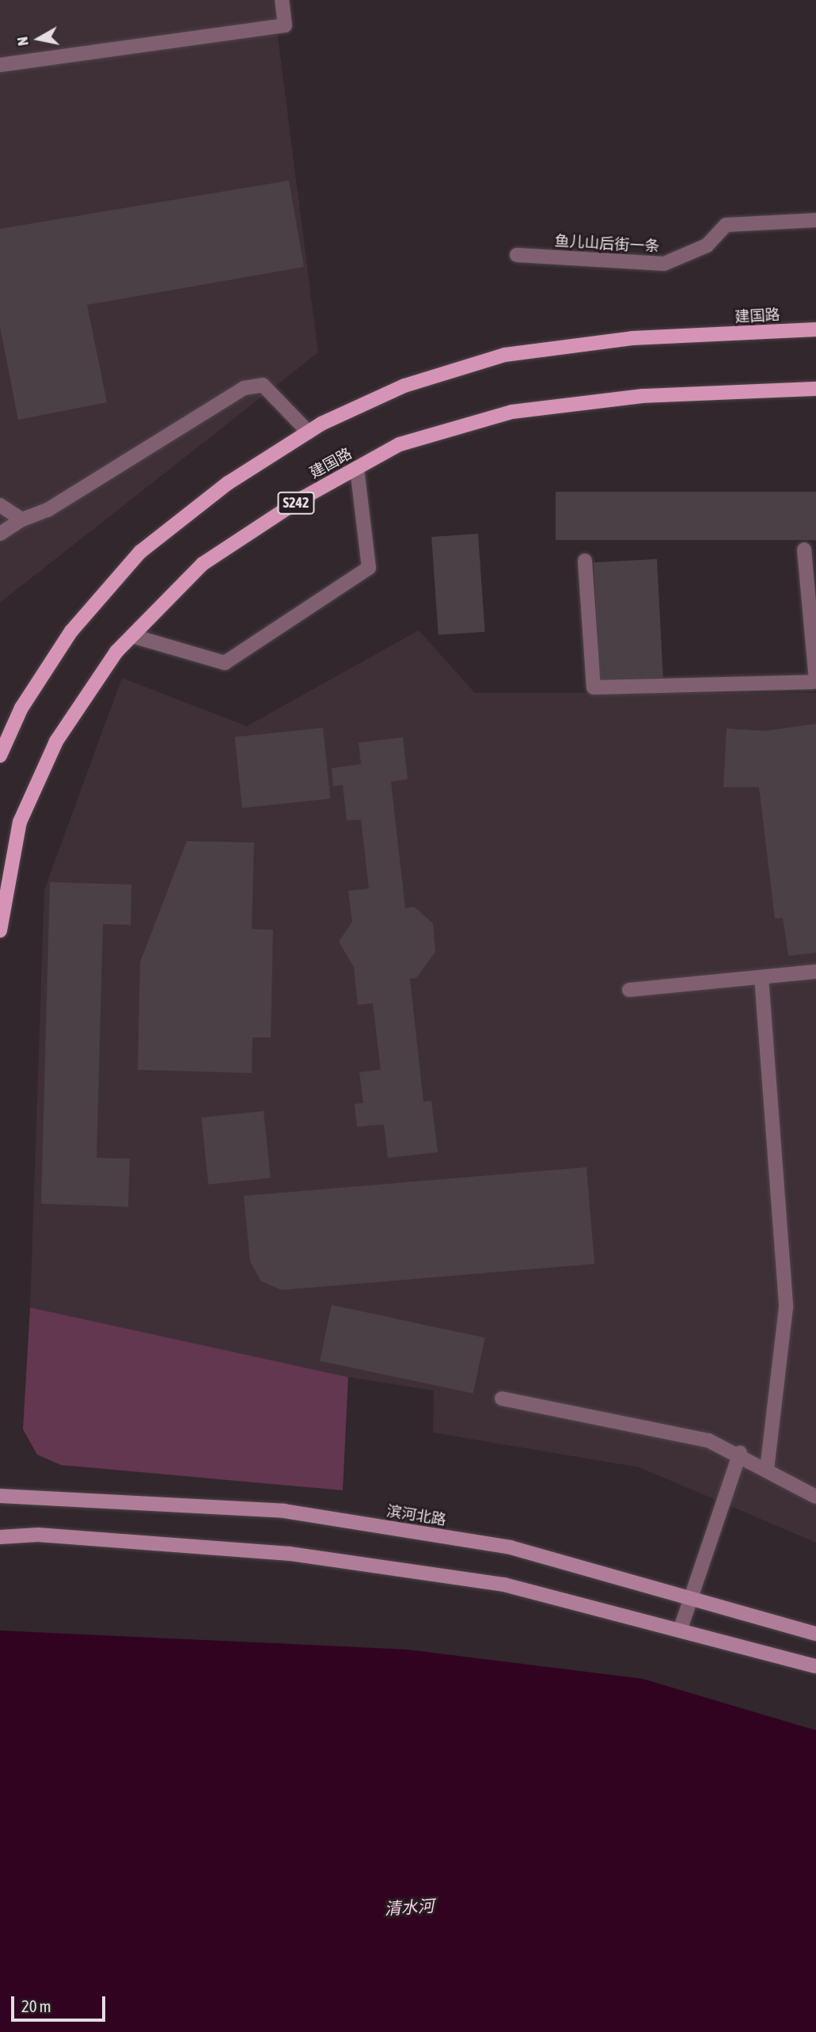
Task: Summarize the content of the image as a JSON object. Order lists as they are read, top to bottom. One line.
{"streets":{"main road":["建国路","S242","滨河北路"],"street":["鱼儿山后街一条"]},"water":["清水河"],"scale_bar":"20 m","north":"left"}
